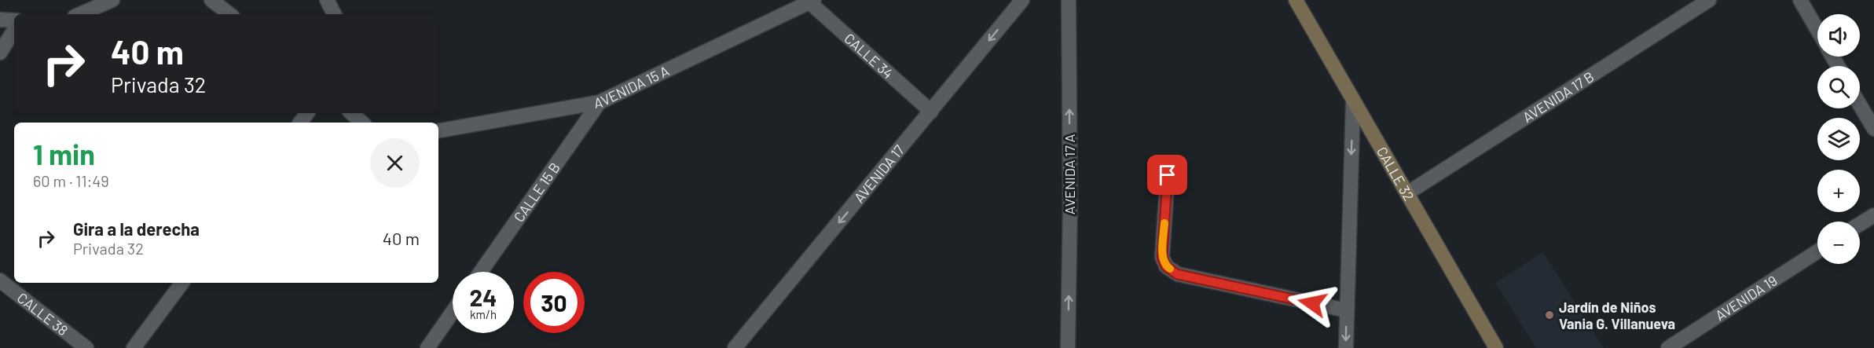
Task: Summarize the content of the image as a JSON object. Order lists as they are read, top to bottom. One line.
{"streets":{"street":["CALLE 34","AVENIDA 15 A","AVENIDA 17 B","AVENIDA 17","AVENIDA 17 A","CALLE 32","CALLE 15 B","AVENIDA 19","CALLE 38"]},"crossings":[["CALLE 34","AVENIDA 15 A"],["CALLE 34","AVENIDA 17"],["AVENIDA 15 A","CALLE 15 B"],["AVENIDA 17 B","CALLE 32"]],"one_way":["AVENIDA 17","AVENIDA 17 A"],"places":["Jardín de Niños Vania G. Villanueva"],"page":{"map_buttons":["+","−"],"turn":["40 m","Privada 32"],"heading":["1 min","60 m · 11:49"],"list":[{"name":"Gira a la derecha","note":"Privada 32","value":"40 m"}],"speed":"24 km/h","limit":"30"}}
